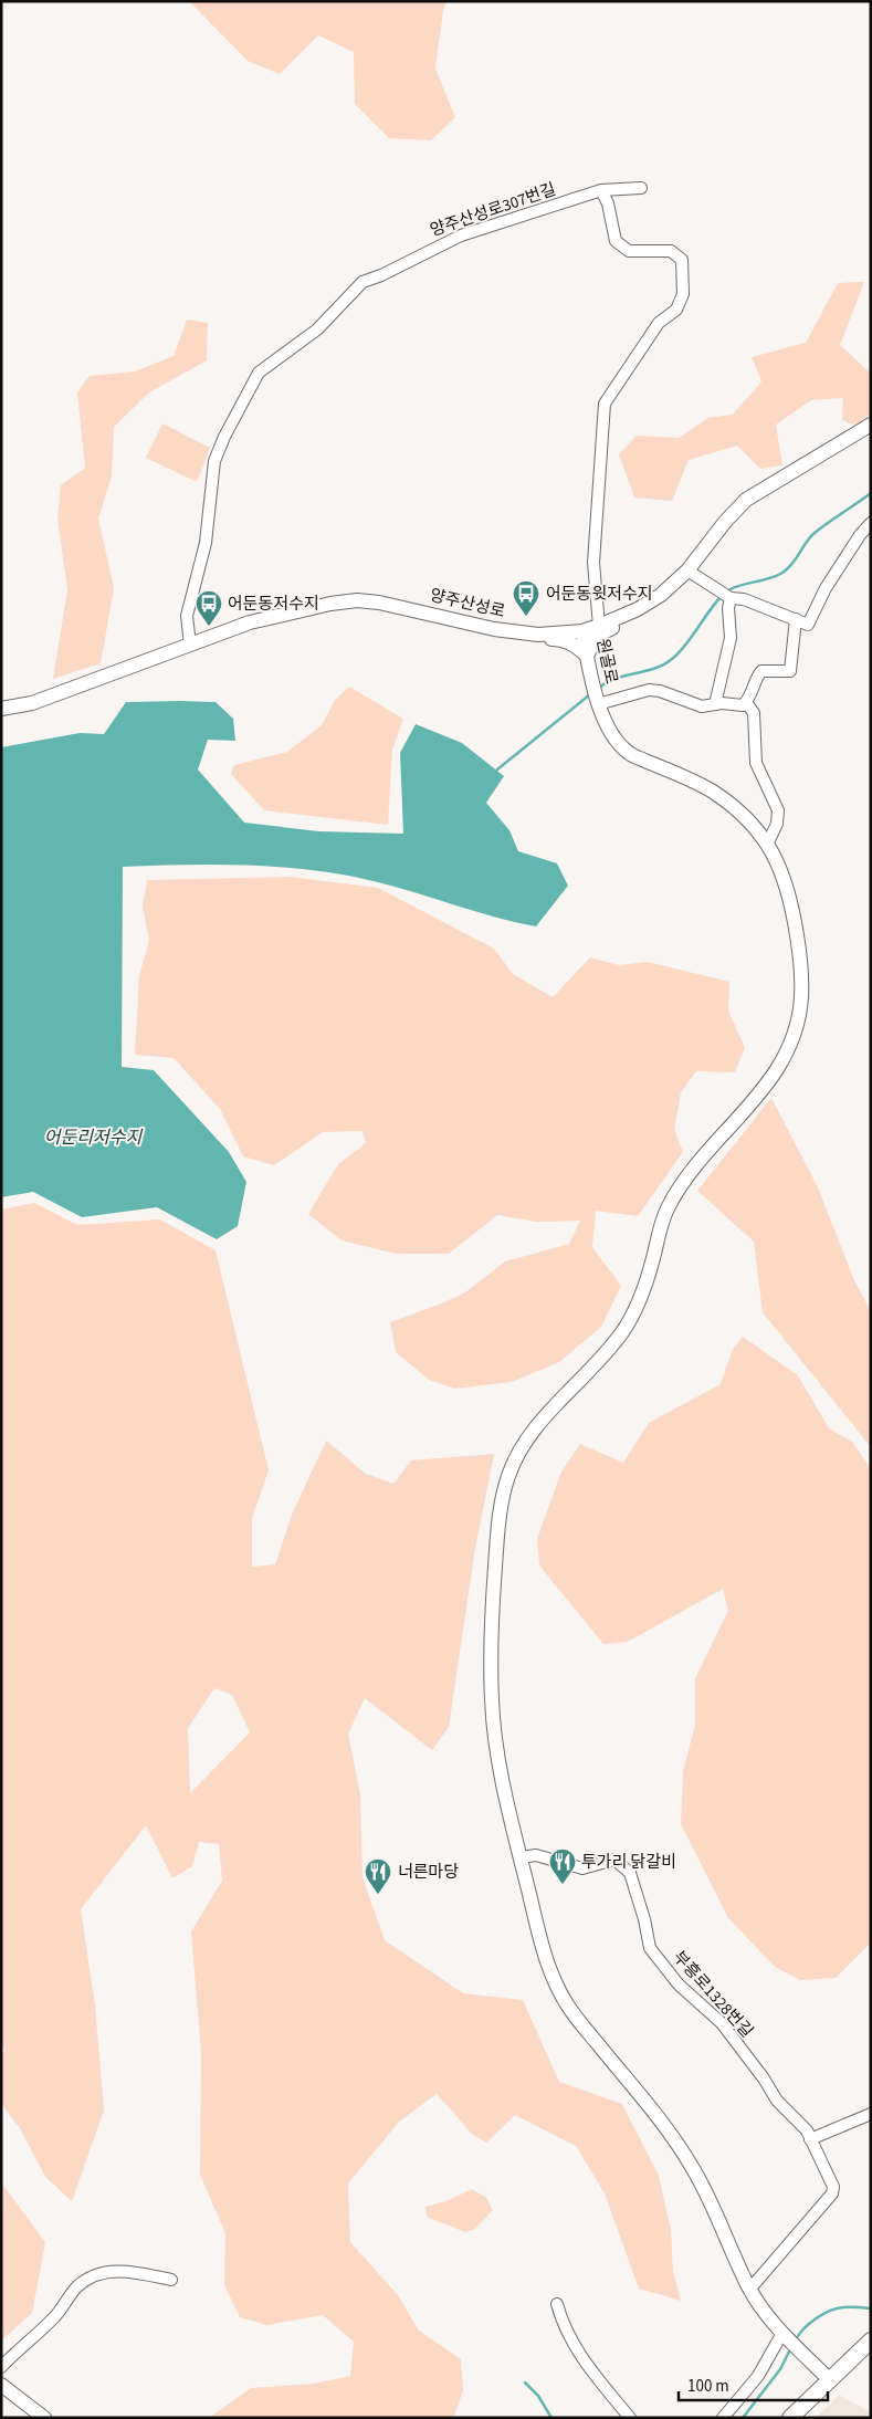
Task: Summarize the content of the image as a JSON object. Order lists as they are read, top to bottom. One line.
{"streets":{"street":["양주산성로307번길","양주산성로","원골로","부흥로1328번길"]},"crossings":[["양주산성로307번길","양주산성로"],["양주산성로","원골로"],["원골로","부흥로1328번길"]],"water":["어둔리저수지"],"places":{"bus stop":["어둔동윗저수지","어둔동저수지"],"restaurant":["투가리 닭갈비","너른마당"]},"scale_bar":"100 m"}
